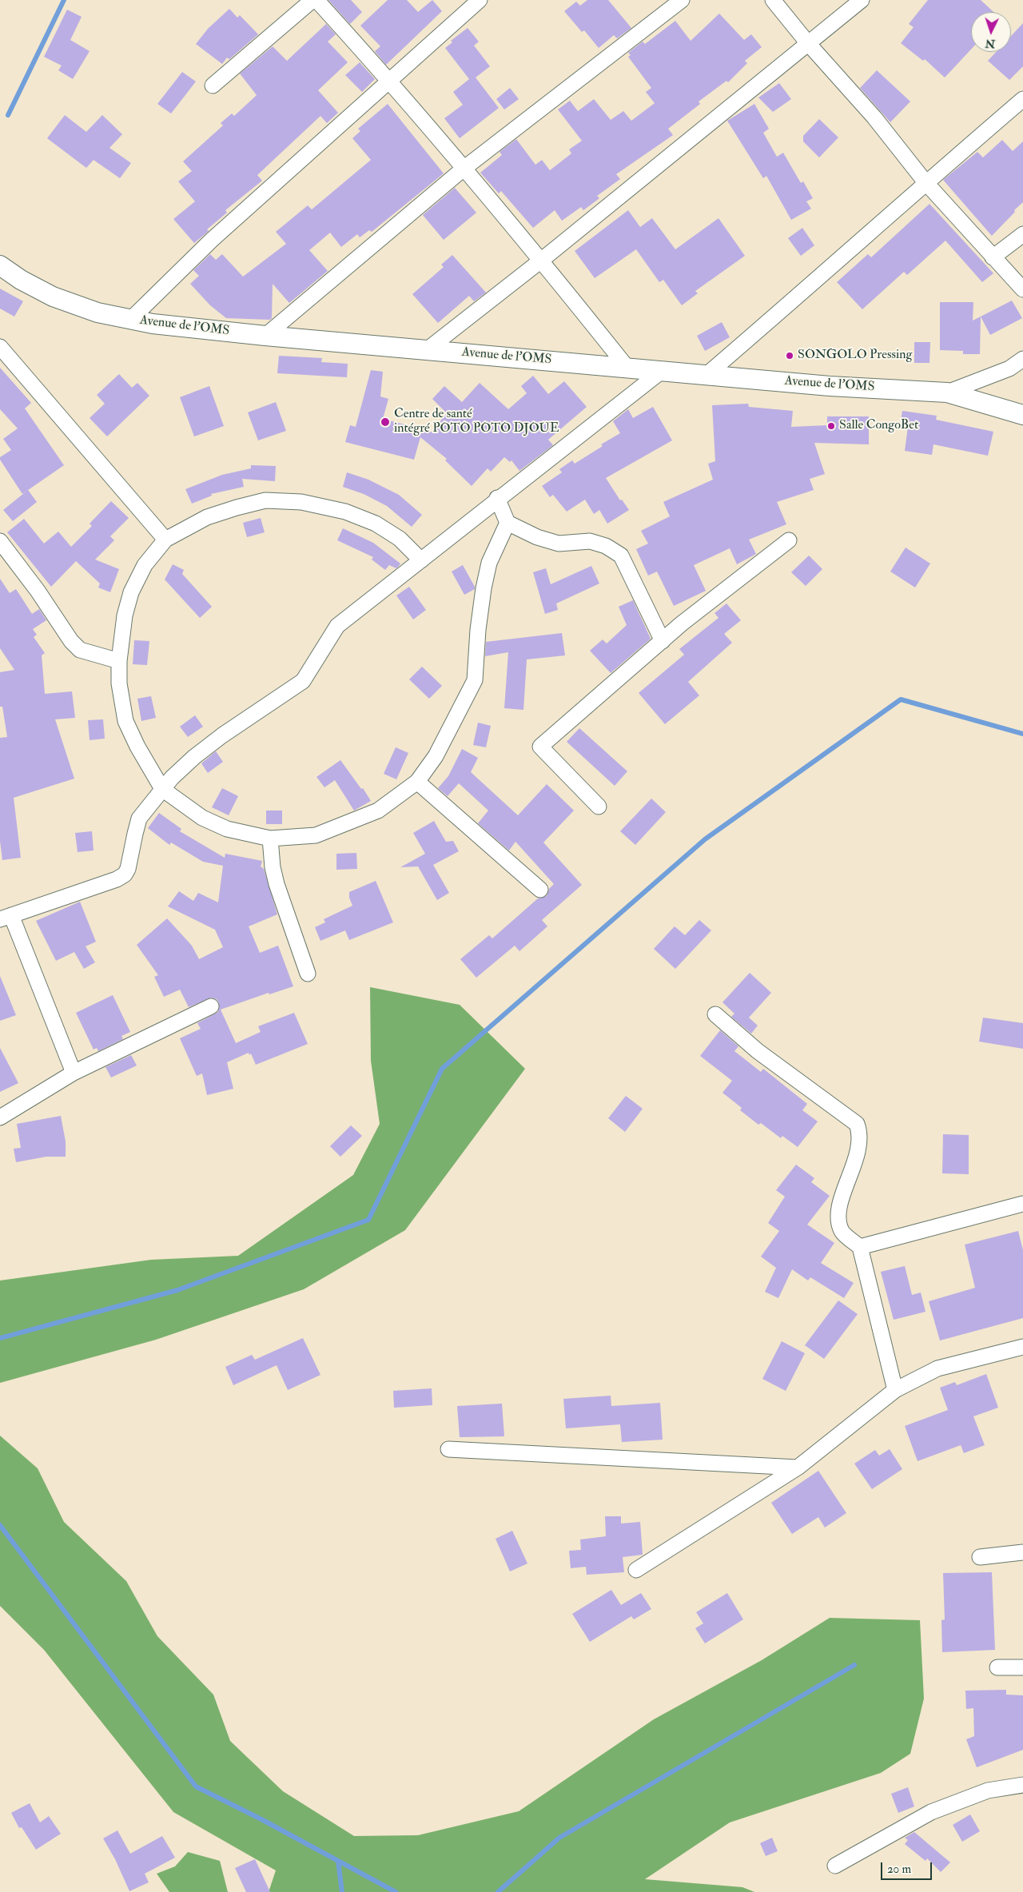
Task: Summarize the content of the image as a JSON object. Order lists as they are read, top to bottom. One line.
{"streets":{"street":["Avenue de l'OMS"]},"places":["SONGOLO Pressing","Centre de santé intégré POTO POTO DJOUE","Salle CongoBet"],"scale_bar":"20 m","north":"bottom"}
